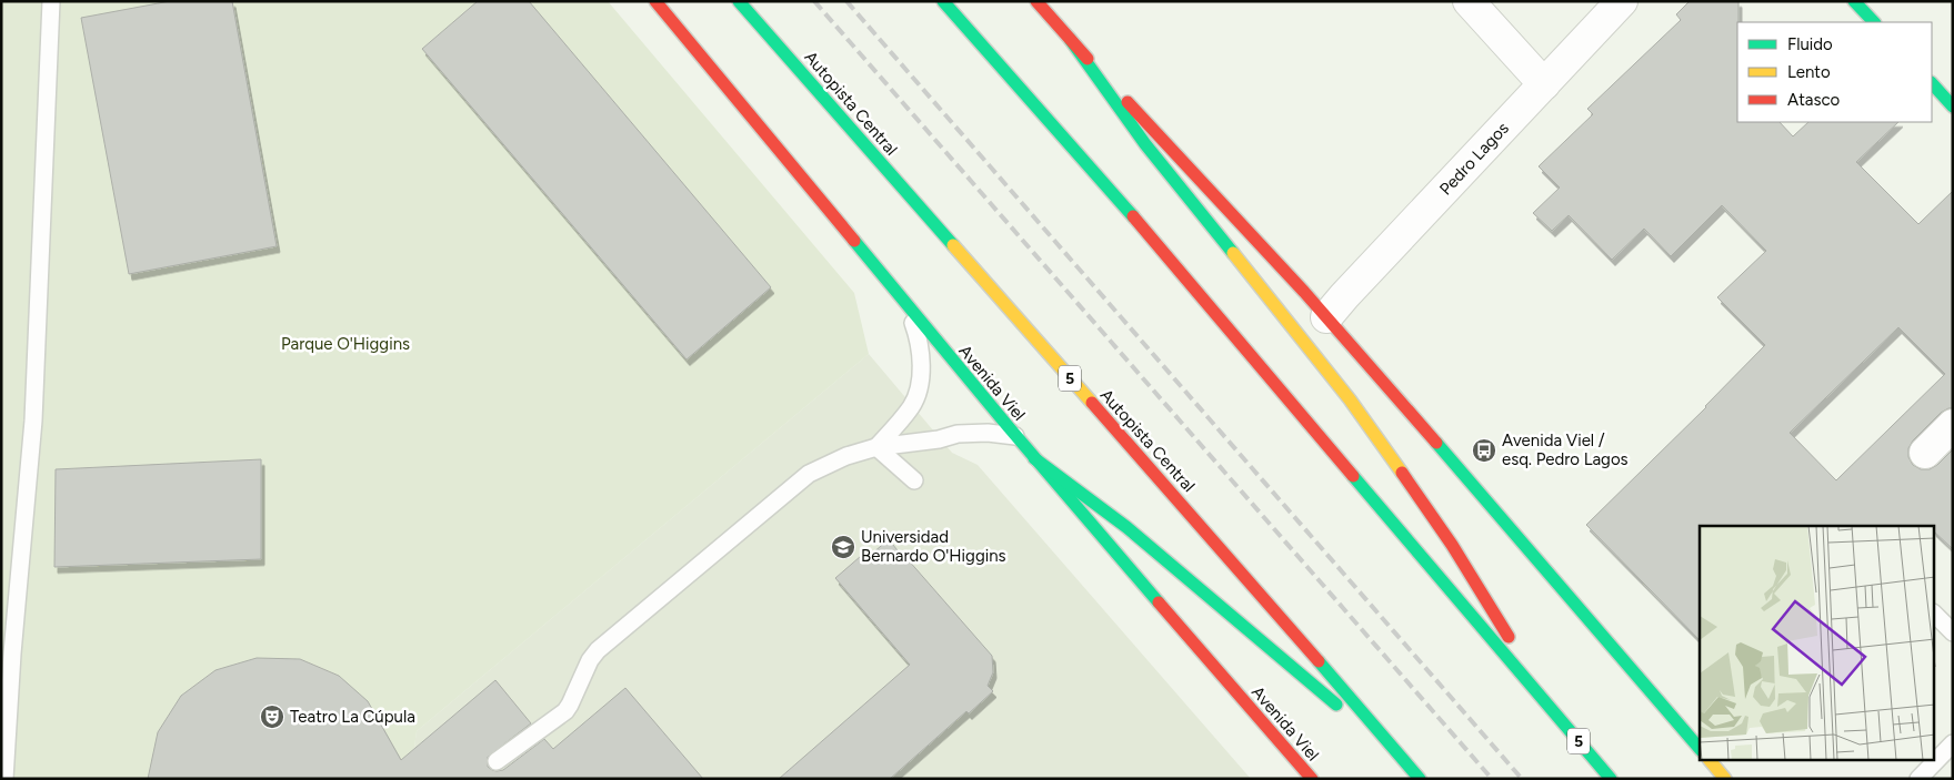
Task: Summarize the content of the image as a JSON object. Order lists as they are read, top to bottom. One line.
{"streets":{"main road":["Autopista Central","5","Avenida Viel"],"street":["Pedro Lagos"]},"parks":["Parque O'Higgins"],"places":{"bus stop":["Avenida Viel / esq. Pedro Lagos"],"school or university":["Universidad Bernardo O'Higgins"],"theatre":["Teatro La Cúpula"]},"legend":["Fluido","Lento","Atasco"]}
